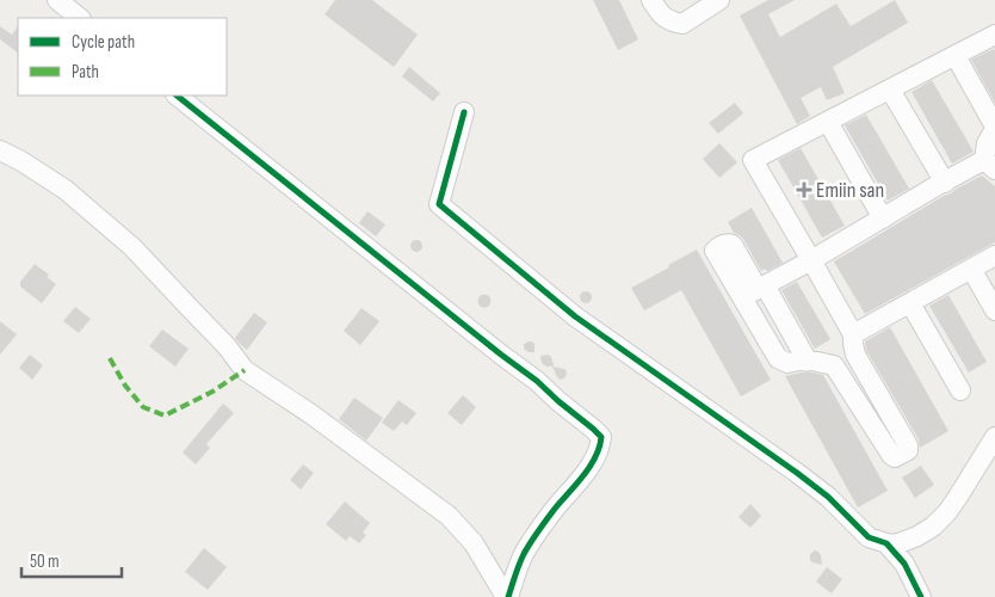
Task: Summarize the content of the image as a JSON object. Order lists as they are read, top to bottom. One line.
{"places":{"health":["Emiin san"]},"legend":["Cycle path","Path"],"scale_bar":"50 m"}
